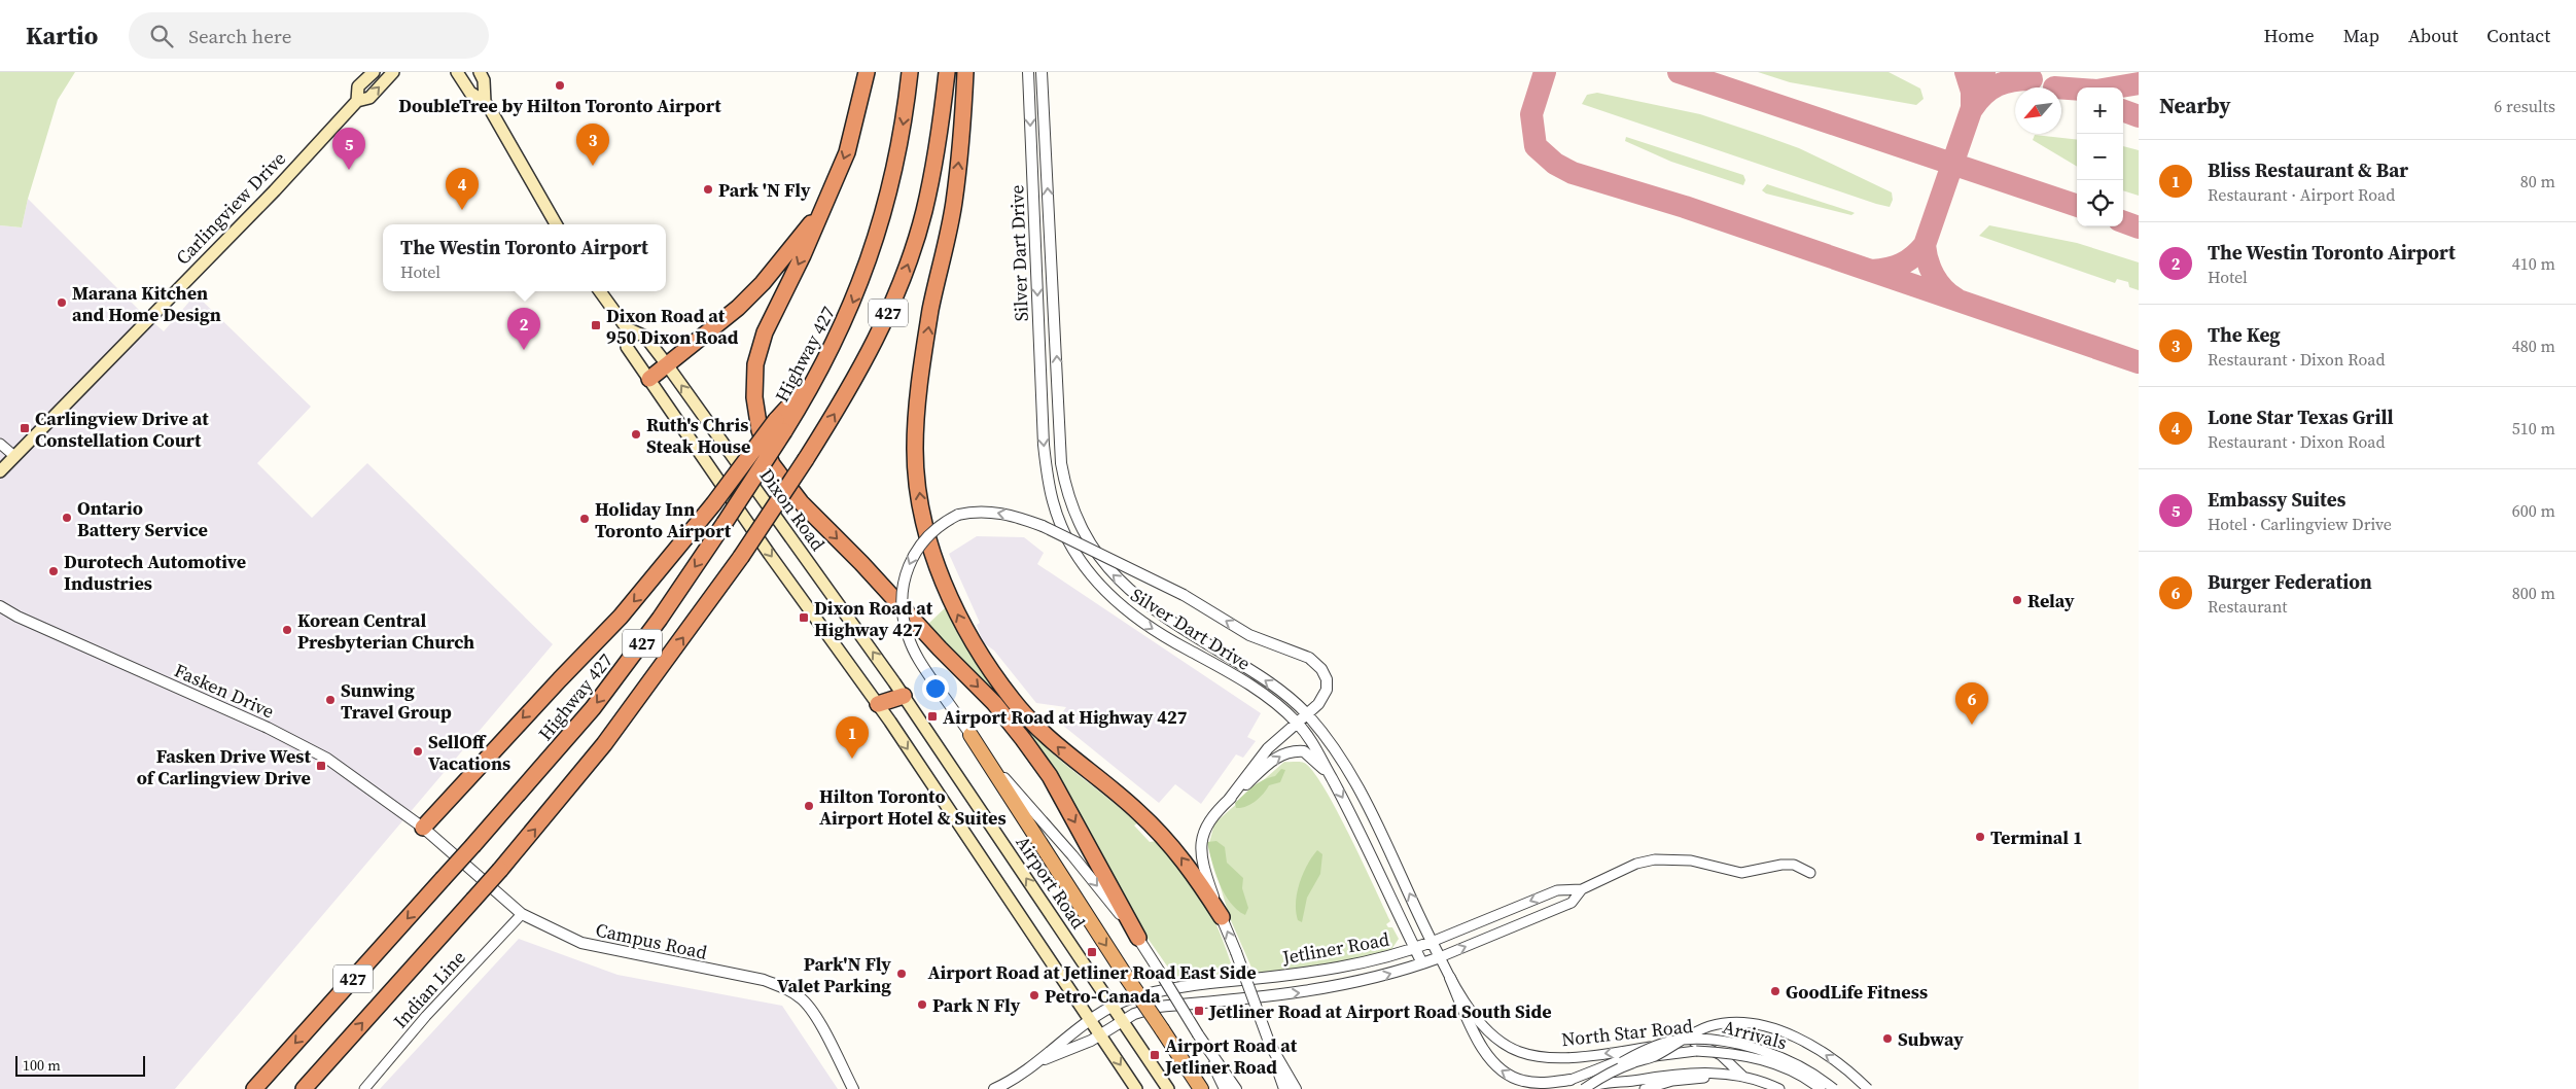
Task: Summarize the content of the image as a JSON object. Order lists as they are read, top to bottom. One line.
{"streets":{"highway":["427","Highway 427"],"main road":["Carlingview Drive","Dixon Road","Airport Road"],"street":["Silver Dart Drive","Fasken Drive","Campus Road","Jetliner Road","Indian Line","North Star Road","Arrivals"]},"crossings":[["Silver Dart Drive","Jetliner Road"],["Silver Dart Drive","North Star Road"],["Dixon Road","Airport Road"],["Fasken Drive","Campus Road"],["Airport Road","Jetliner Road"],["Campus Road","Indian Line"],["Jetliner Road","North Star Road"],["North Star Road","Arrivals"]],"places":{"other":["DoubleTree by Hilton Toronto Airport","Park 'N Fly","Marana Kitchen and Home Design","Ruth's Chris Steak House","Ontario Battery Service","Holiday Inn Toronto Airport","Durotech Automotive Industries","Relay","Korean Central Presbyterian Church","Sunwing Travel Group","SellOff Vacations","Hilton Toronto Airport Hotel & Suites","Terminal 1","Park'N Fly Valet Parking","GoodLife Fitness","Petro-Canada","Park N Fly","Subway"],"transit":["Dixon Road at 950 Dixon Road","Carlingview Drive at Constellation Court","Dixon Road at Highway 427","Airport Road at Highway 427","Fasken Drive West of Carlingview Drive","Airport Road at Jetliner Road East Side","Jetliner Road at Airport Road South Side","Airport Road at Jetliner Road"]},"scale_bar":"100 m","north":"bottom left","page":{"header":"Kartio","search":"Search here","nav":["Home","Map","About","Contact"],"heading":["Nearby","6 results"],"map_buttons":["+","−"],"pins":["3","5","4","2","6","1"],"list":[{"mark":"1","name":"Bliss Restaurant & Bar","note":"Restaurant · Airport Road","value":"80 m"},{"mark":"2","name":"The Westin Toronto Airport","note":"Hotel","value":"410 m"},{"mark":"3","name":"The Keg","note":"Restaurant · Dixon Road","value":"480 m"},{"mark":"4","name":"Lone Star Texas Grill","note":"Restaurant · Dixon Road","value":"510 m"},{"mark":"5","name":"Embassy Suites","note":"Hotel · Carlingview Drive","value":"600 m"},{"mark":"6","name":"Burger Federation","note":"Restaurant","value":"800 m"}],"popup":["The Westin Toronto Airport","Hotel"],"scale":"100 m"}}
